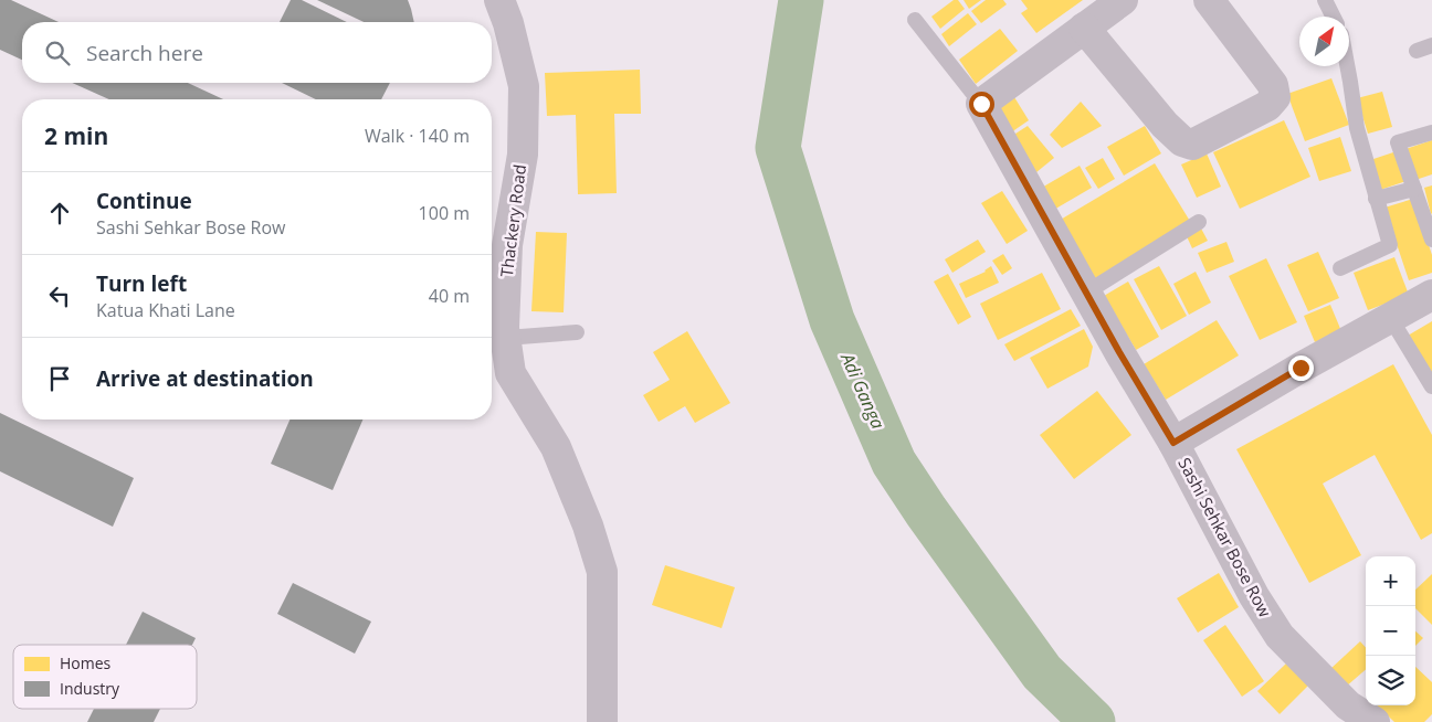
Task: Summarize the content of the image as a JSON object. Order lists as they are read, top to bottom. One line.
{"streets":{"street":["Thackery Road","Sashi Sehkar Bose Row"]},"water":["Adi Ganga"],"legend":["Homes","Industry"],"north":"top right","page":{"search":"Search here","heading":["2 min","Walk · 140 m"],"list":[["Continue","Sashi Sehkar Bose Row","100 m"],["Turn left","Katua Khati Lane","40 m"],"Arrive at destination"],"map_buttons":["+","−"]}}
